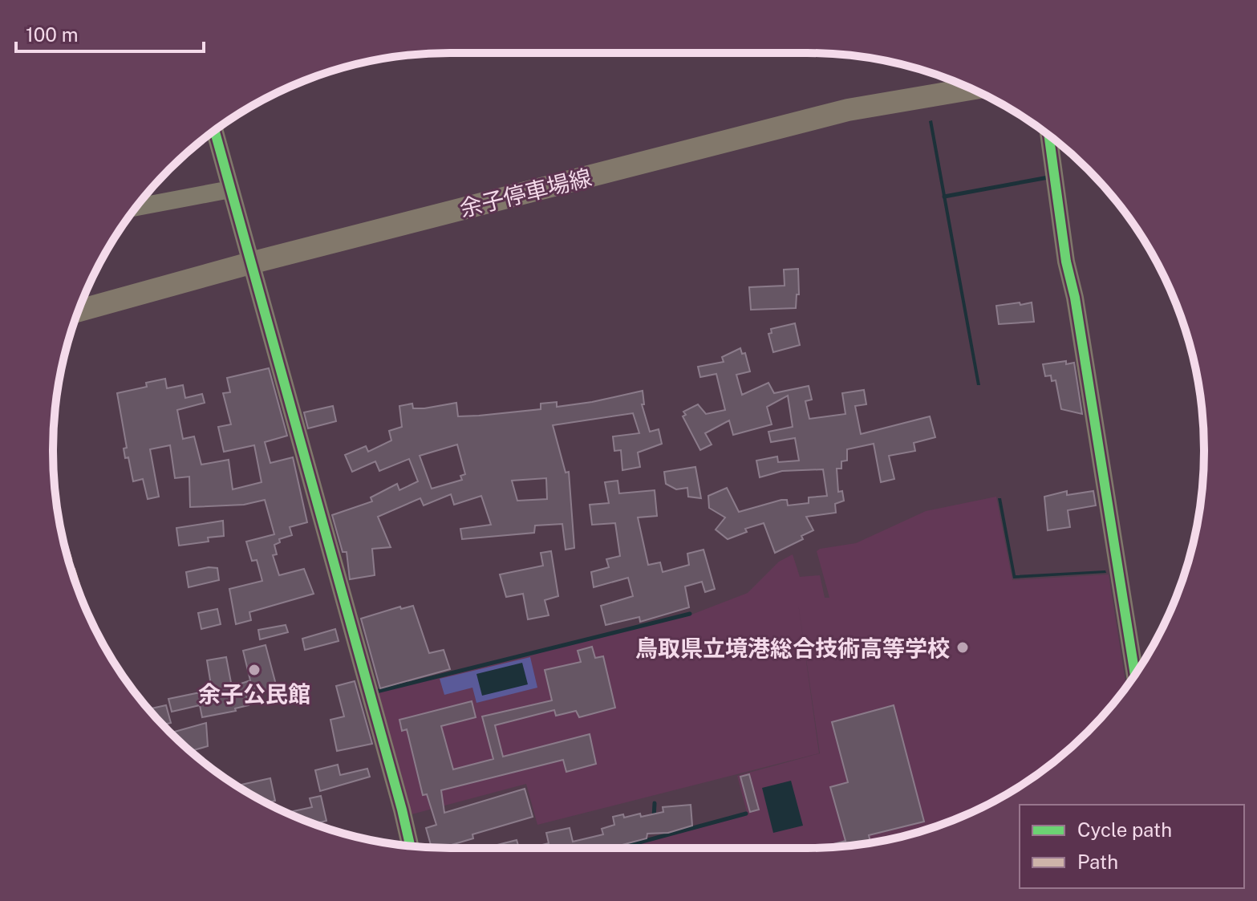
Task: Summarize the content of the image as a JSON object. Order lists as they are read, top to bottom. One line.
{"streets":{"main road":["余子停車場線"]},"places":["鳥取県立境港総合技術高等学校","余子公民館"],"legend":["Cycle path","Path"],"scale_bar":"100 m"}
